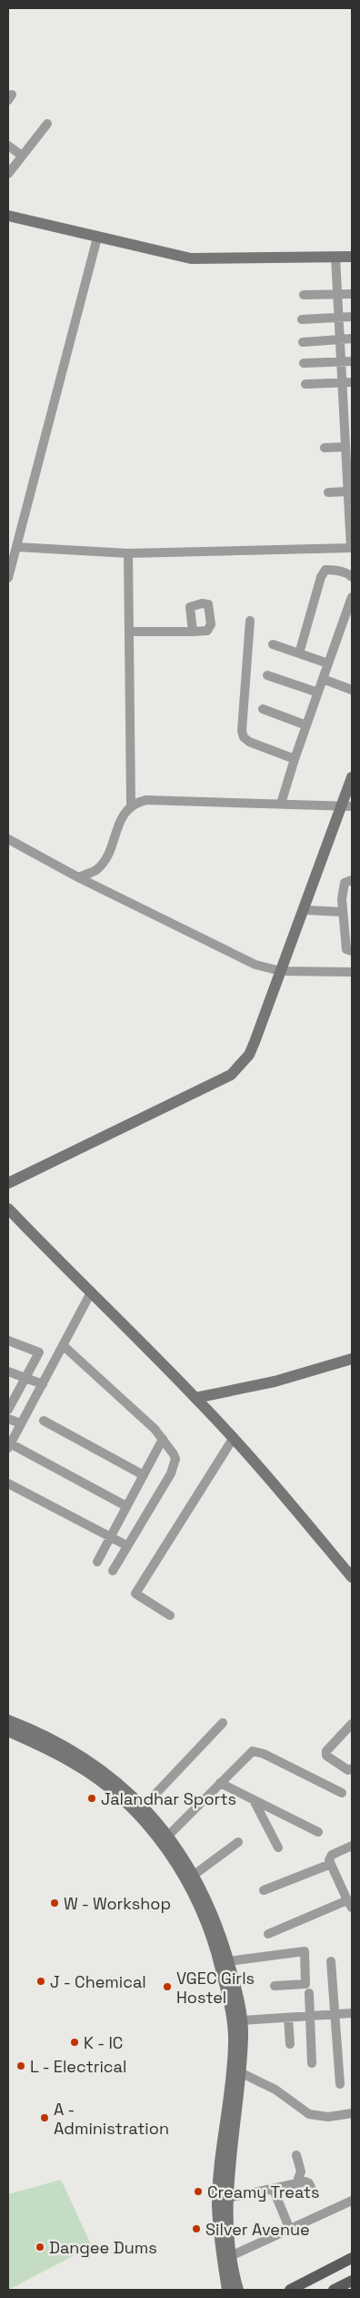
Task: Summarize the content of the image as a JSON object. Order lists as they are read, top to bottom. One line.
{"places":["Jalandhar Sports","W - Workshop","J - Chemical","VGEC Girls Hostel","K - IC","L - Electrical","A - Administration","Creamy Treats","Silver Avenue","Dangee Dums"]}
